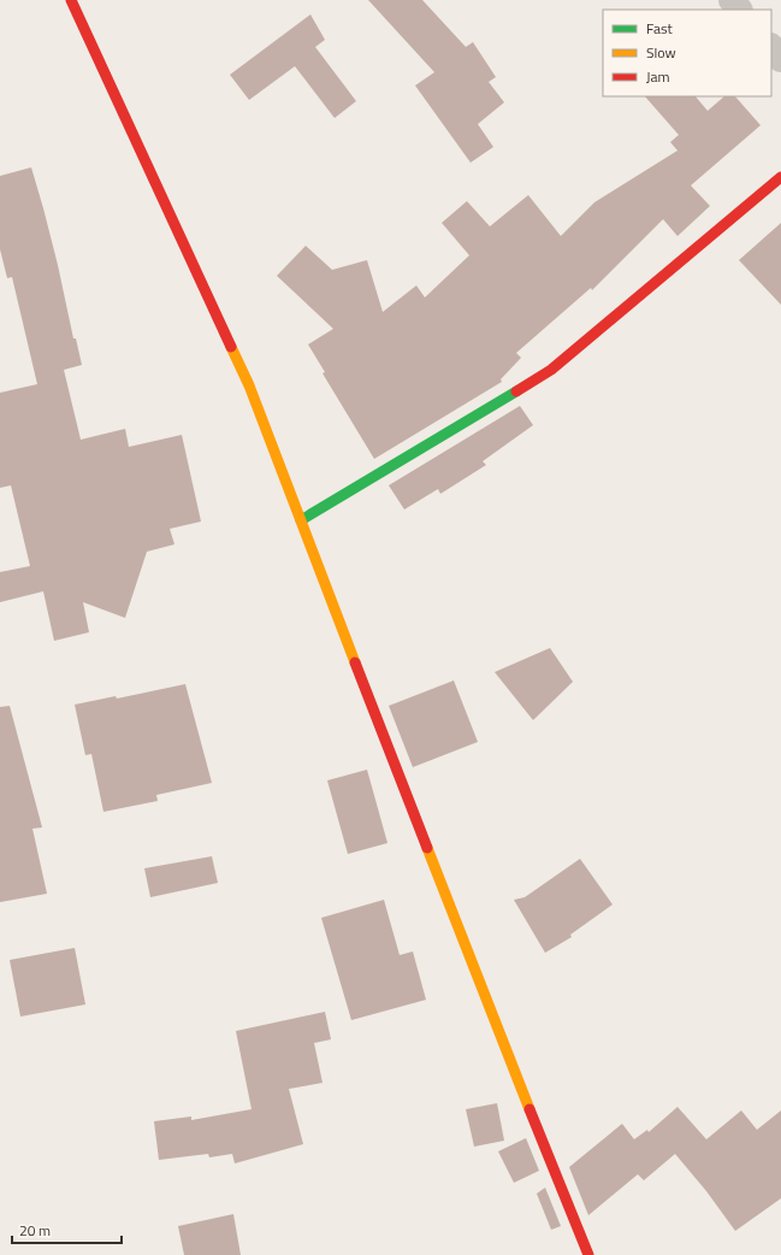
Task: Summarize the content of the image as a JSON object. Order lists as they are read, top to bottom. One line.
{"legend":["Fast","Slow","Jam"],"scale_bar":"20 m"}
